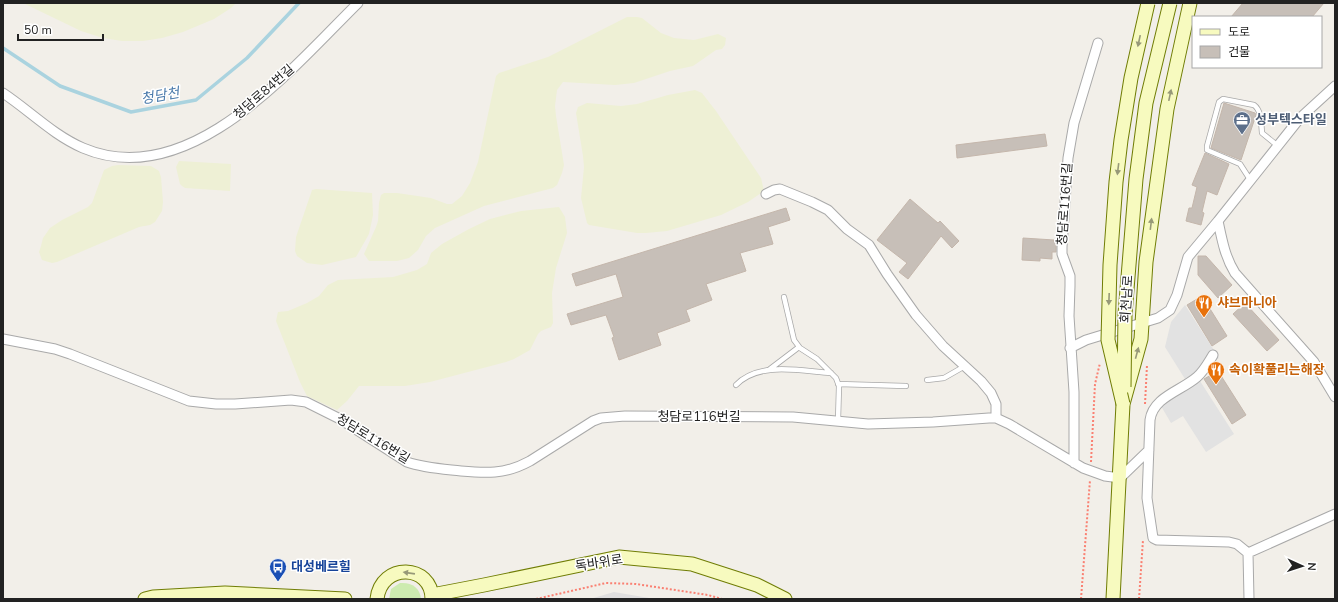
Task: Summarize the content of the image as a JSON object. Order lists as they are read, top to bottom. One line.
{"streets":{"main road":["회천남로","독바위로"],"street":["청담로84번길","청담로116번길"]},"crossings":[["청담로116번길","회천남로"]],"water":["청담천"],"places":{"office":["성부텍스타일"],"restaurant":["샤브마니아","속이확풀리는해장"],"bus stop":["대성베르힐"]},"legend":["도로","건물"],"scale_bar":"50 m","north":"right"}
